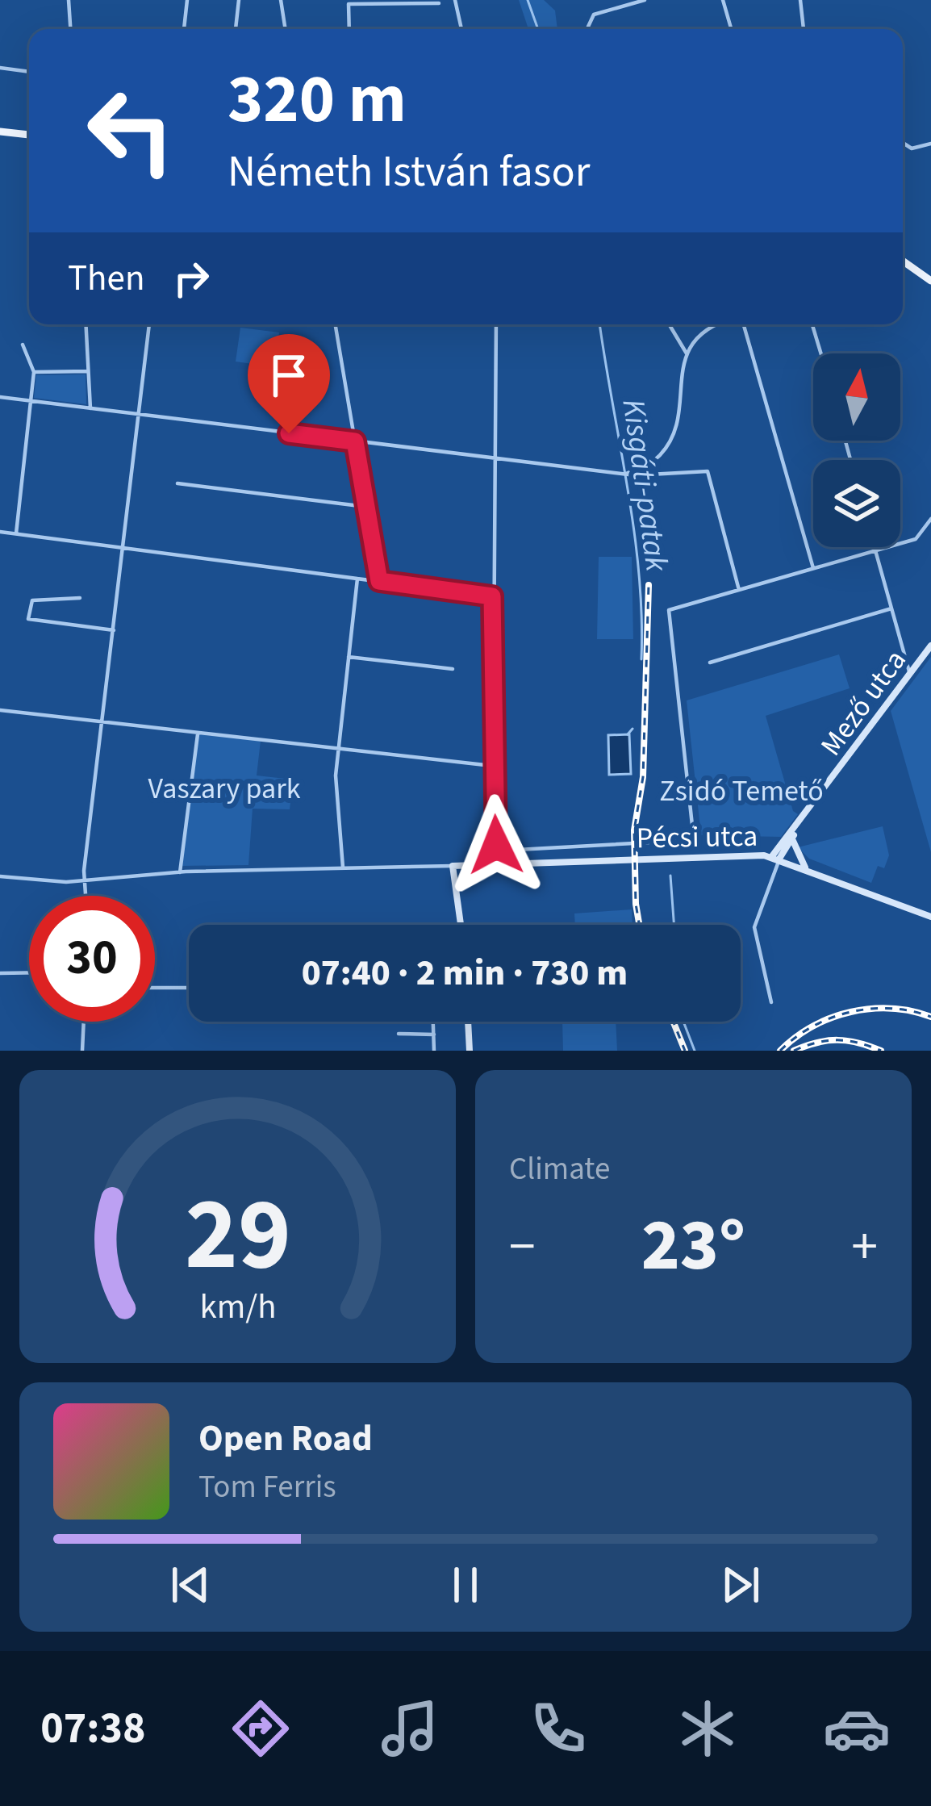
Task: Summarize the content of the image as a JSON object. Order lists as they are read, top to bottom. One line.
{"streets":{"street":["Mező utca","Pécsi utca"]},"water":["Kisgáti-patak"],"parks":["Vaszary park","Zsidó Temető"],"north":"top","page":{"turn":["320 m","Németh István fasor"],"then":"Then","limit":"30","trip":"07:40 · 2 min · 730 m","tile":"Climate","heat":["−","23°","+"],"song":["Open Road","Tom Ferris"],"tabs":"07:38","gauge":["29","km/h"]}}
